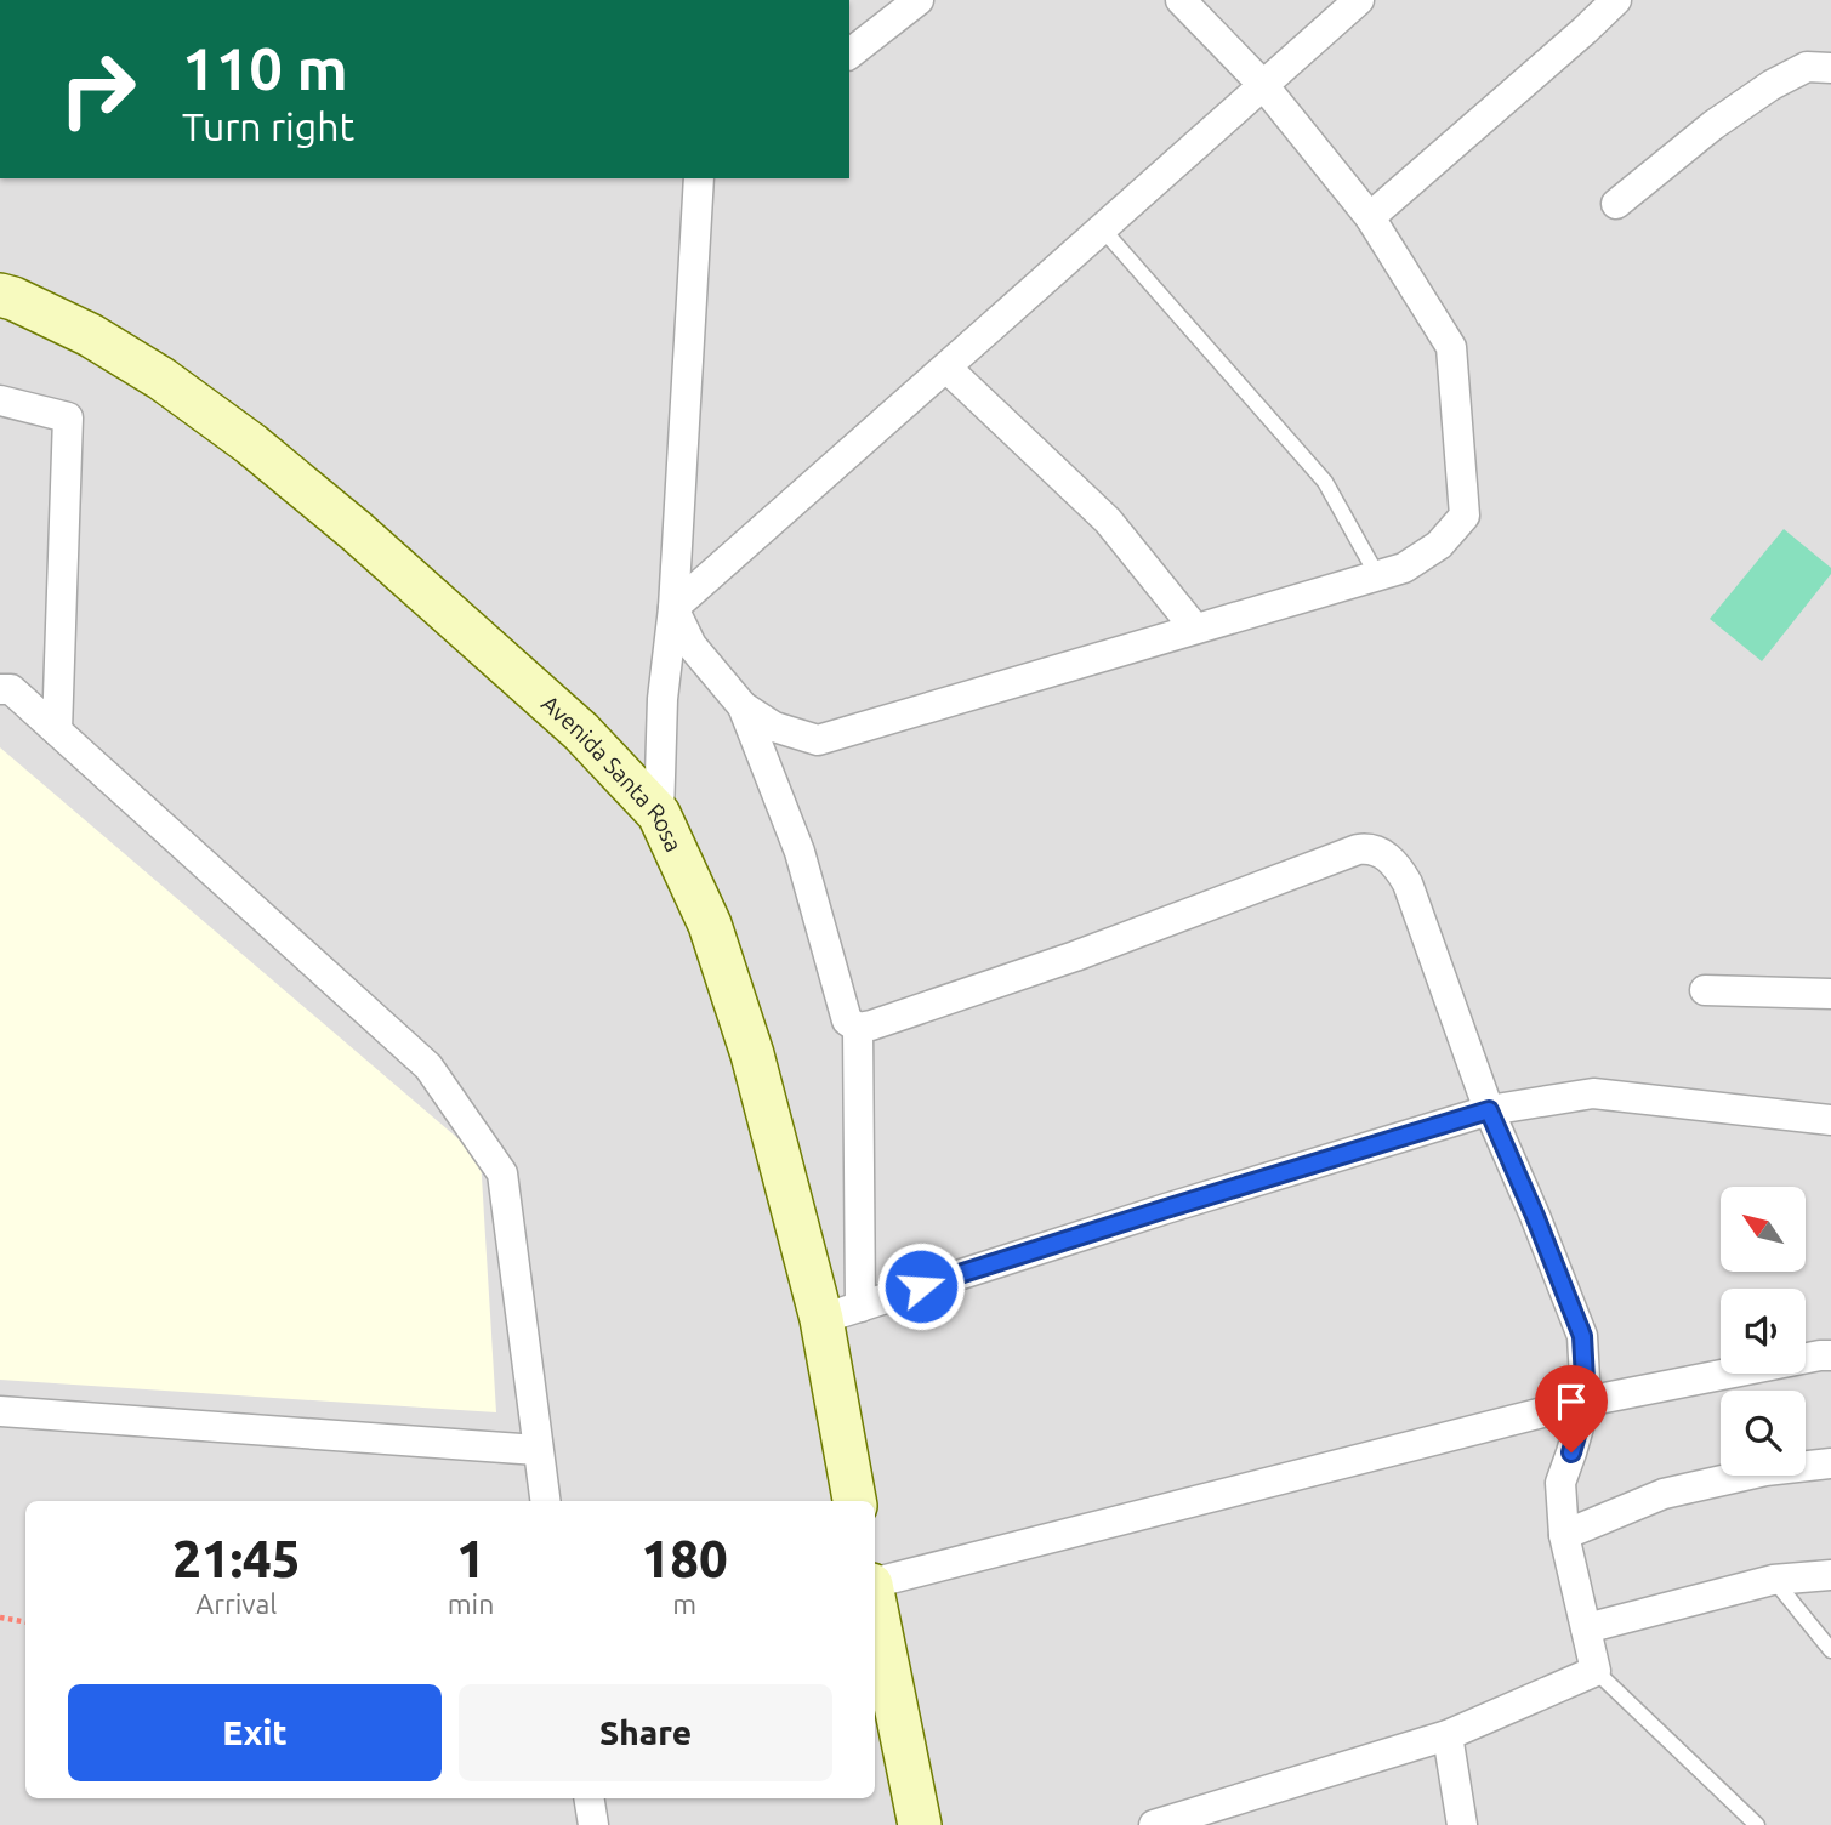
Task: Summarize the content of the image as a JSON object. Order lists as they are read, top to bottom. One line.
{"streets":{"main road":["Avenida Santa Rosa"]},"north":"top left","page":{"turn":["110 m","Turn right"],"eta":["21:45","Arrival","1","min","180","m"],"buttons":["Exit","Share"]}}
